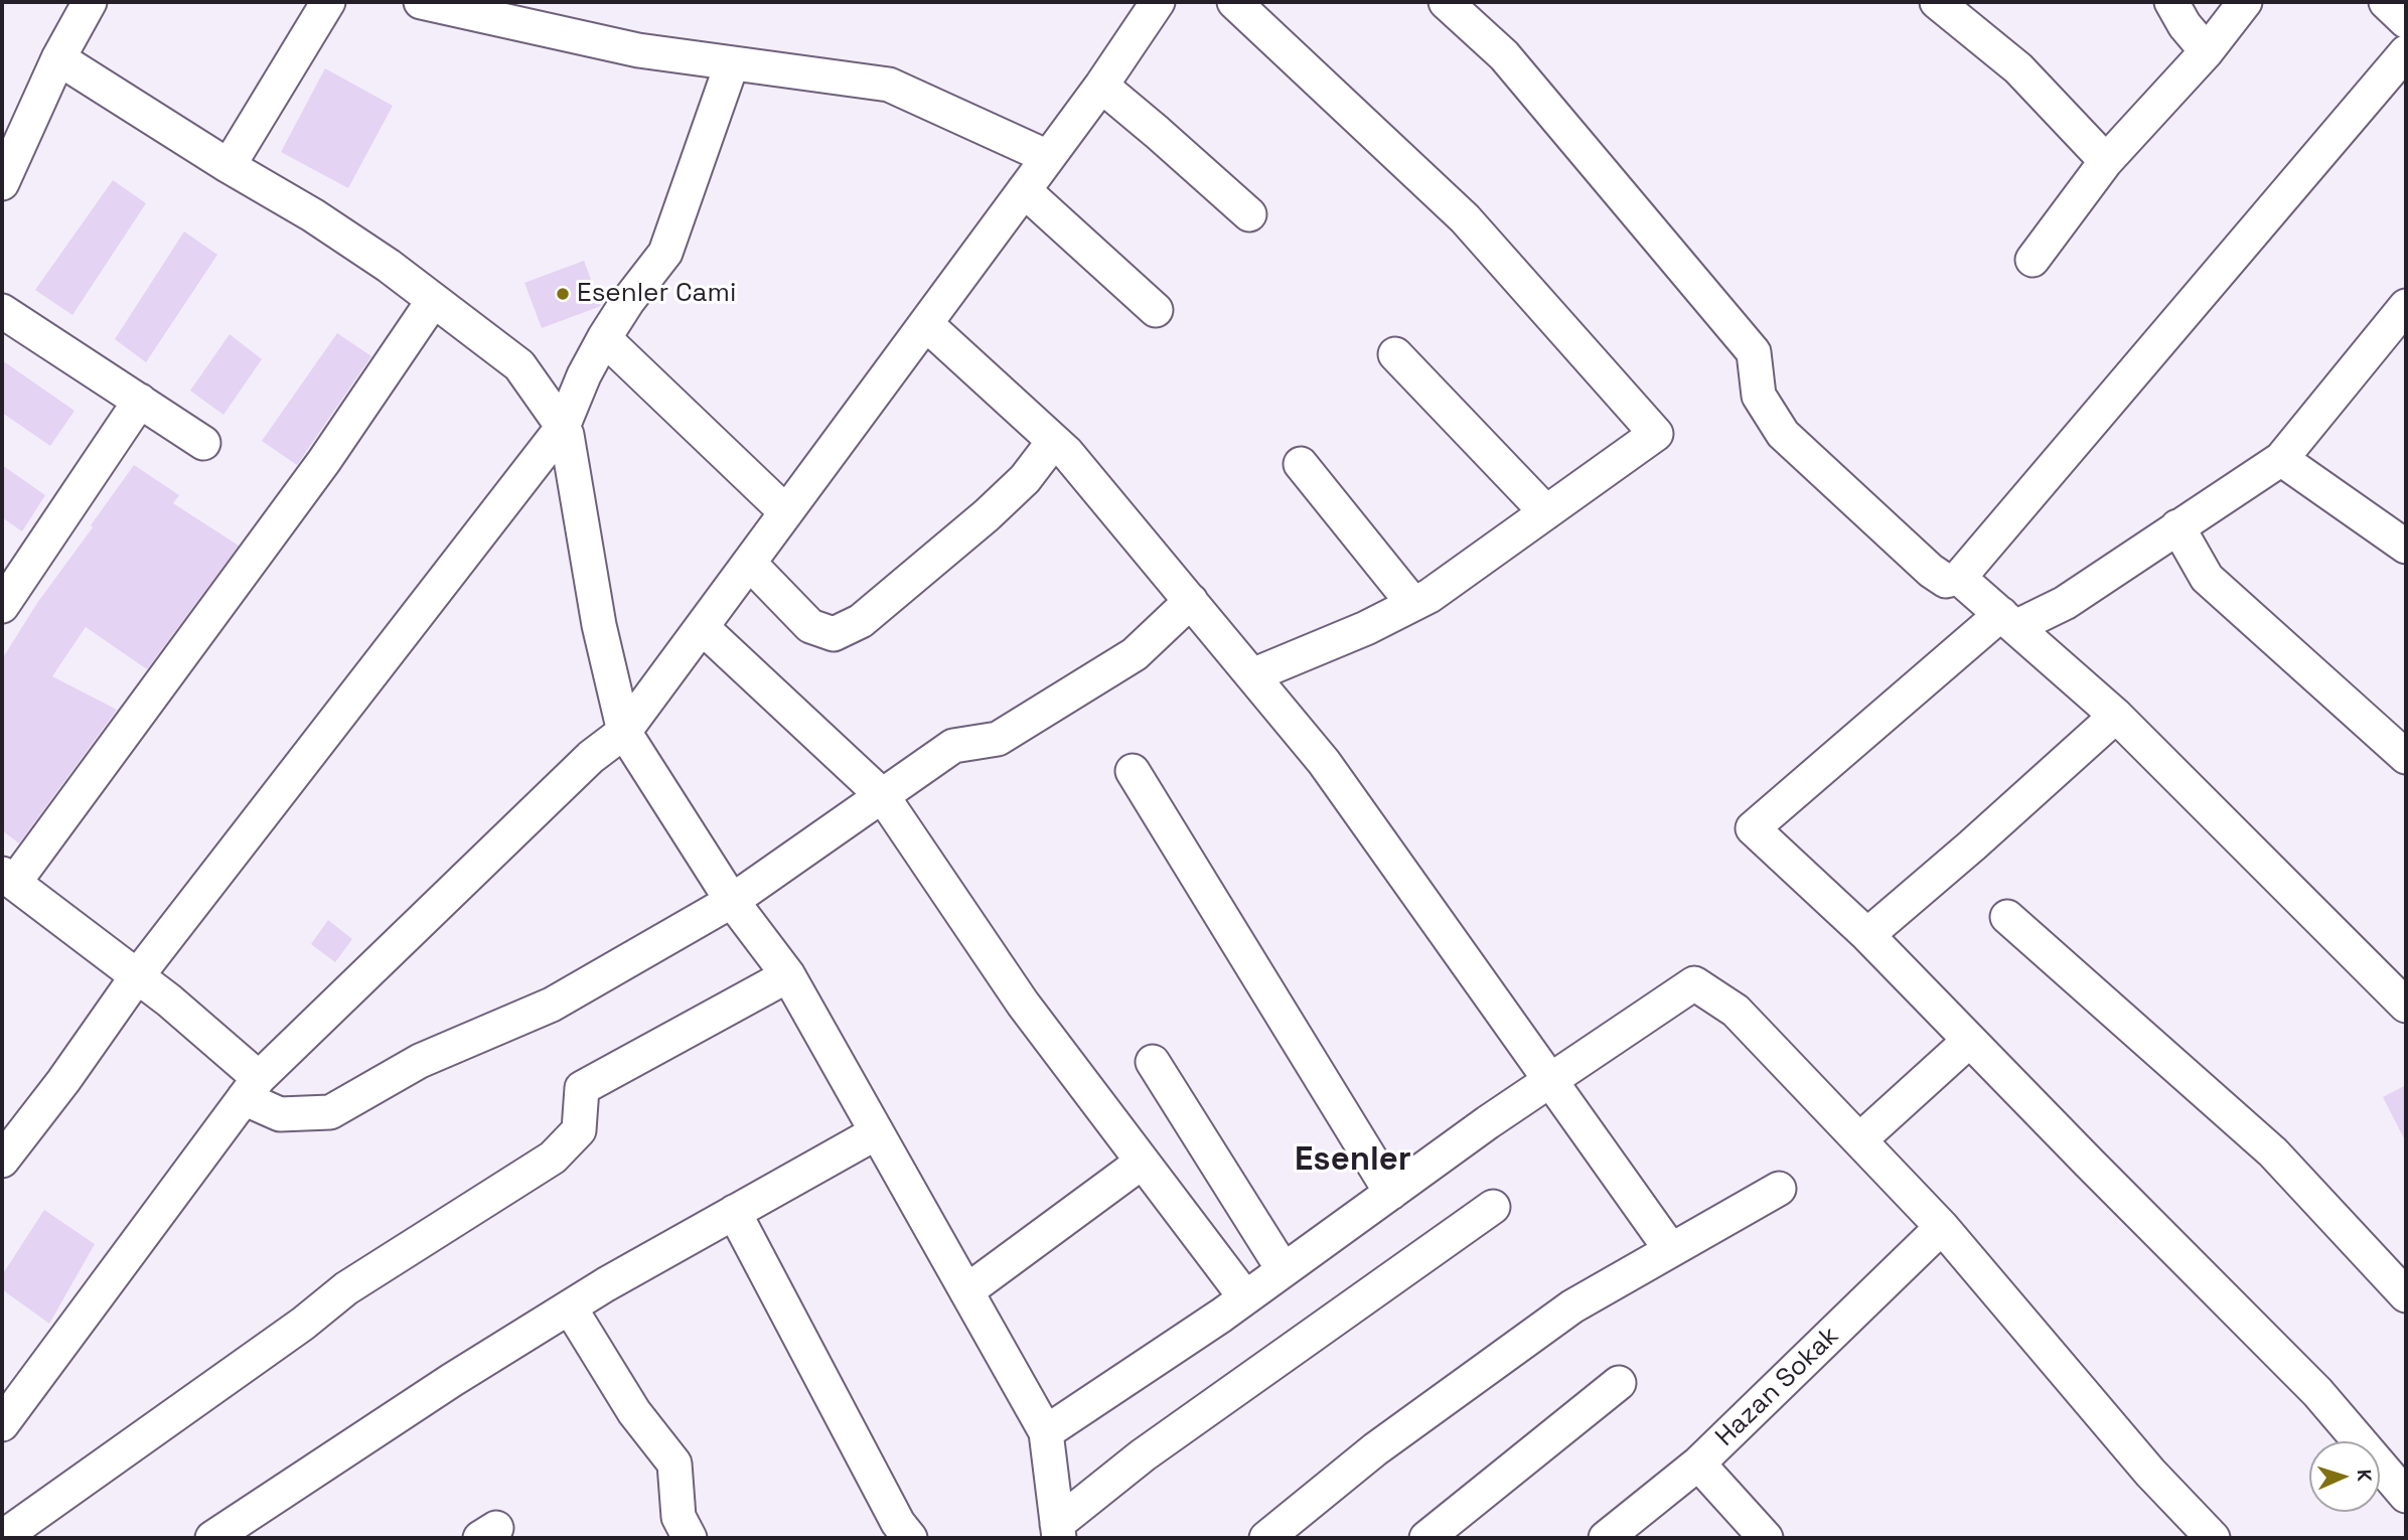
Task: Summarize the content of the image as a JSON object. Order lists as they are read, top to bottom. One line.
{"streets":{"street":["Hazan Sokak"]},"districts":["Esenler"],"places":["Esenler Cami"],"north":"right"}
